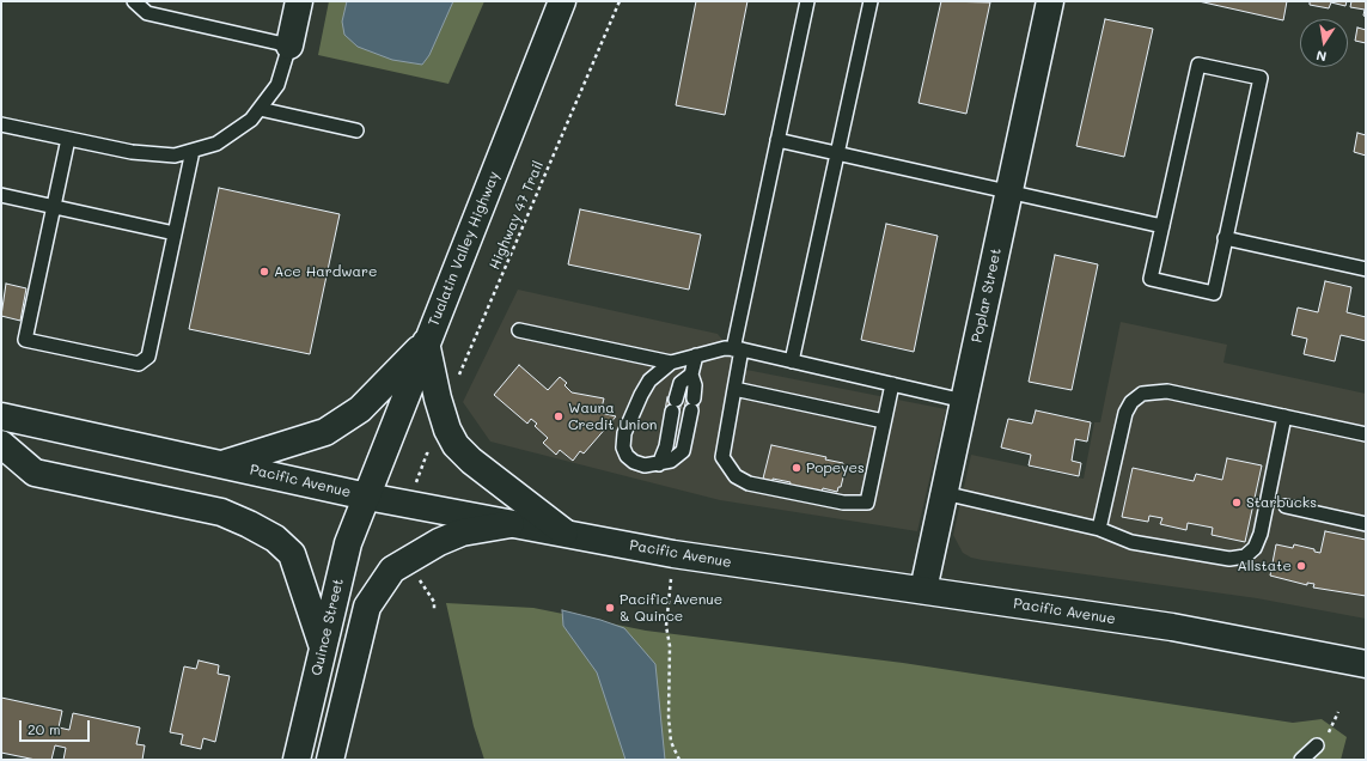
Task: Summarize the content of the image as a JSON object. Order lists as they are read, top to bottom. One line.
{"streets":{"main road":["Tualatin Valley Highway","Poplar Street","Pacific Avenue","Quince Street"],"path":["Highway 47 Trail"]},"crossings":[["Tualatin Valley Highway","Pacific Avenue"],["Tualatin Valley Highway","Quince Street"],["Poplar Street","Pacific Avenue"],["Pacific Avenue","Quince Street"]],"places":["Ace Hardware","Wauna Credit Union","Popeyes","Starbucks","Allstate","Pacific Avenue & Quince"],"scale_bar":"20 m","north":"bottom"}
